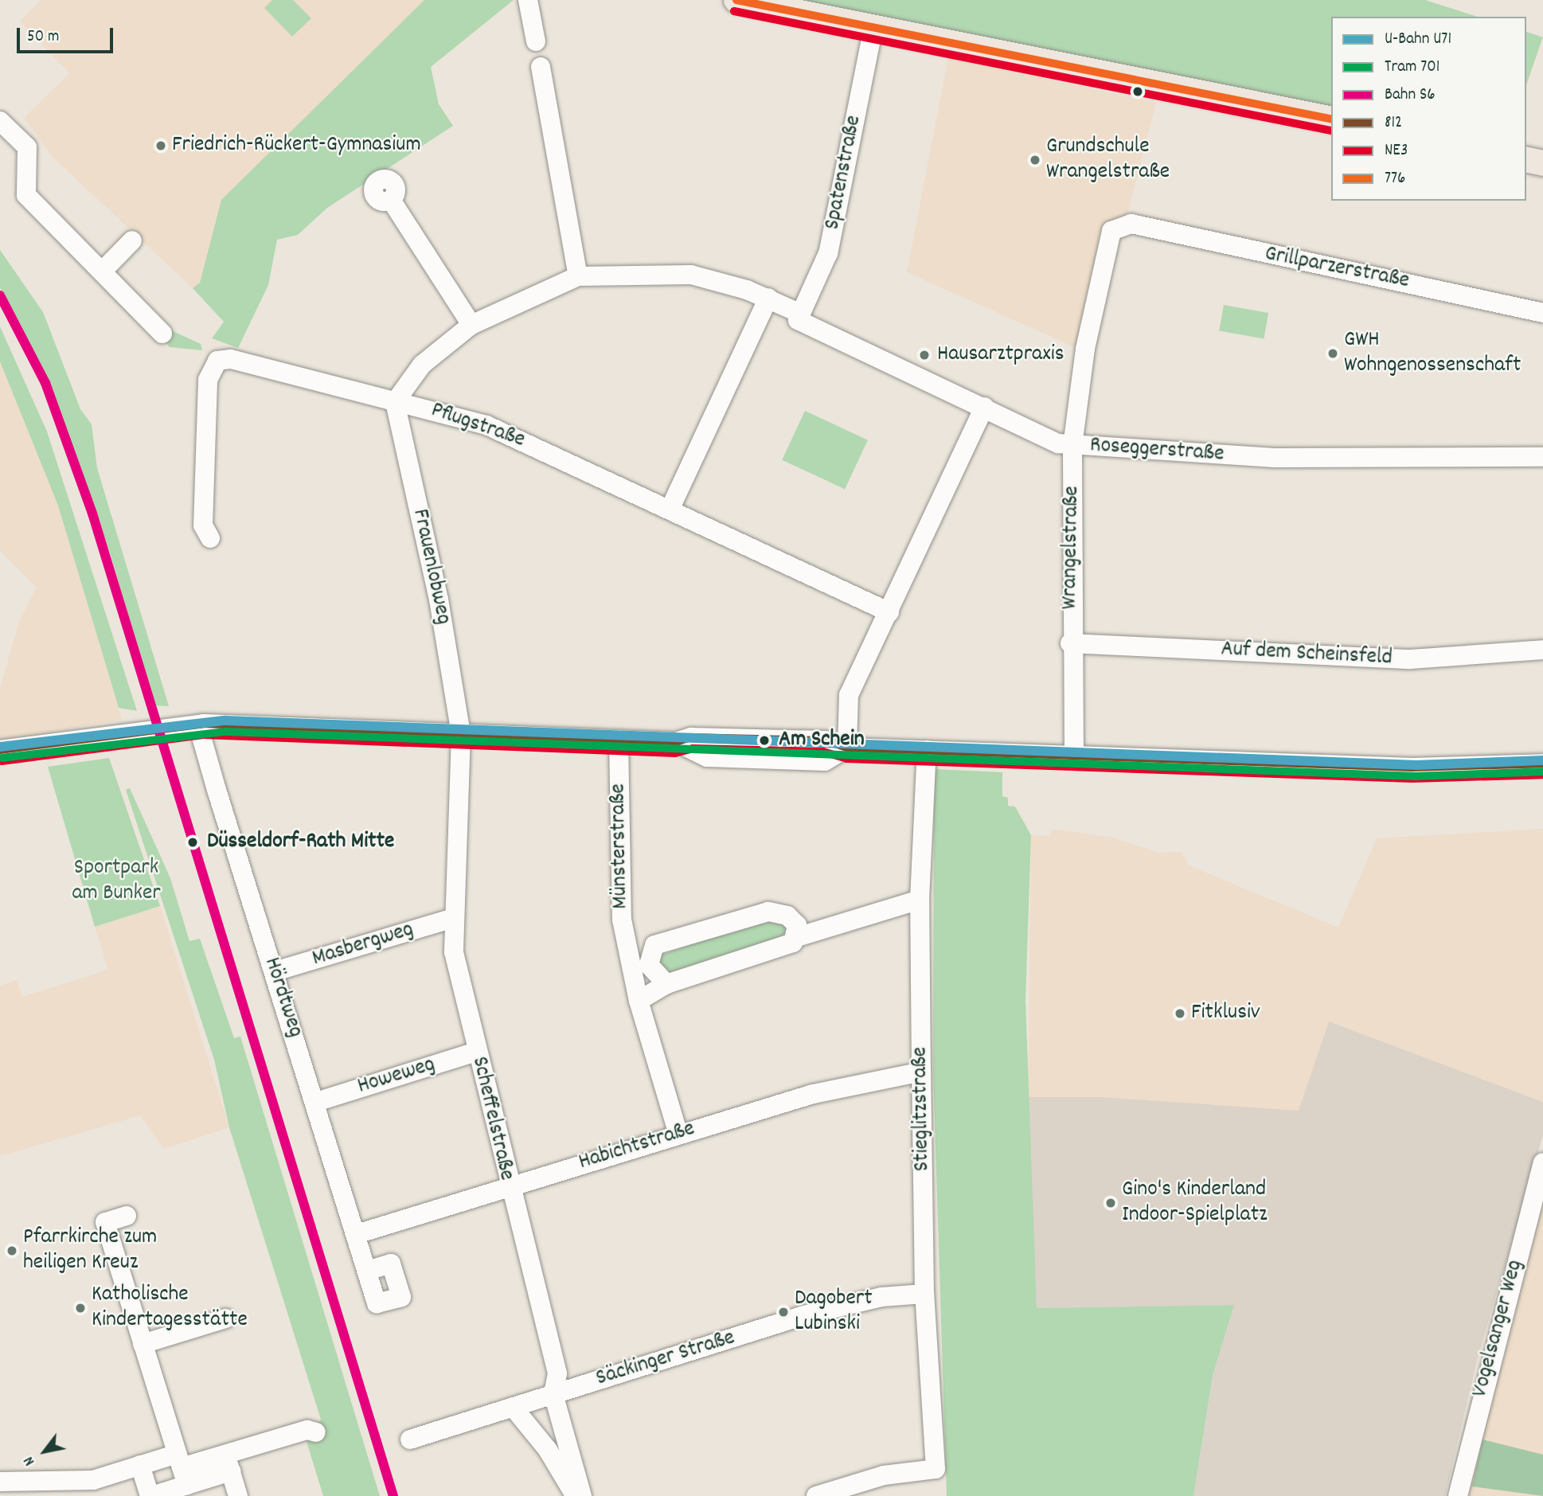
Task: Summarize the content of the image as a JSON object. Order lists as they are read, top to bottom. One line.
{"streets":{"street":["Spatenstraße","Grillparzerstraße","Pflugstraße","Roseggerstraße","Wrangelstraße","Frauenlobweg","Auf dem Scheinsfeld","Münsterstraße","Masbergweg","Hördtweg","Howeweg","Stieglitzstraße","Scheffelstraße","Habichtstraße","Vogelsanger Weg","Säckinger Straße"]},"crossings":[["Spatenstraße","Roseggerstraße"],["Grillparzerstraße","Wrangelstraße"],["Pflugstraße","Frauenlobweg"],["Roseggerstraße","Wrangelstraße"],["Wrangelstraße","Auf dem Scheinsfeld"],["Frauenlobweg","Scheffelstraße"],["Münsterstraße","Habichtstraße"],["Masbergweg","Hördtweg"],["Masbergweg","Scheffelstraße"],["Hördtweg","Howeweg"],["Hördtweg","Habichtstraße"],["Howeweg","Scheffelstraße"],["Stieglitzstraße","Habichtstraße"],["Stieglitzstraße","Säckinger Straße"],["Scheffelstraße","Habichtstraße"],["Scheffelstraße","Säckinger Straße"]],"parks":["Sportpark am Bunker"],"places":["Friedrich-Rückert-Gymnasium","Grundschule Wrangelstraße","GWH Wohngenossenschaft","Hausarztpraxis","Am Schein","Düsseldorf-Rath Mitte","Fitklusiv","Gino's Kinderland Indoor-Spielplatz","Pfarrkirche zum heiligen Kreuz","Katholische Kindertagesstätte","Dagobert Lubinski"],"lines":["transit line 776","transit line NE3","rail line S6","metro line U71","transit line 812","tram line 701"],"legend":["U-Bahn U71","Tram 701","Bahn S6","812","NE3","776"],"scale_bar":"50 m","north":"bottom left"}
